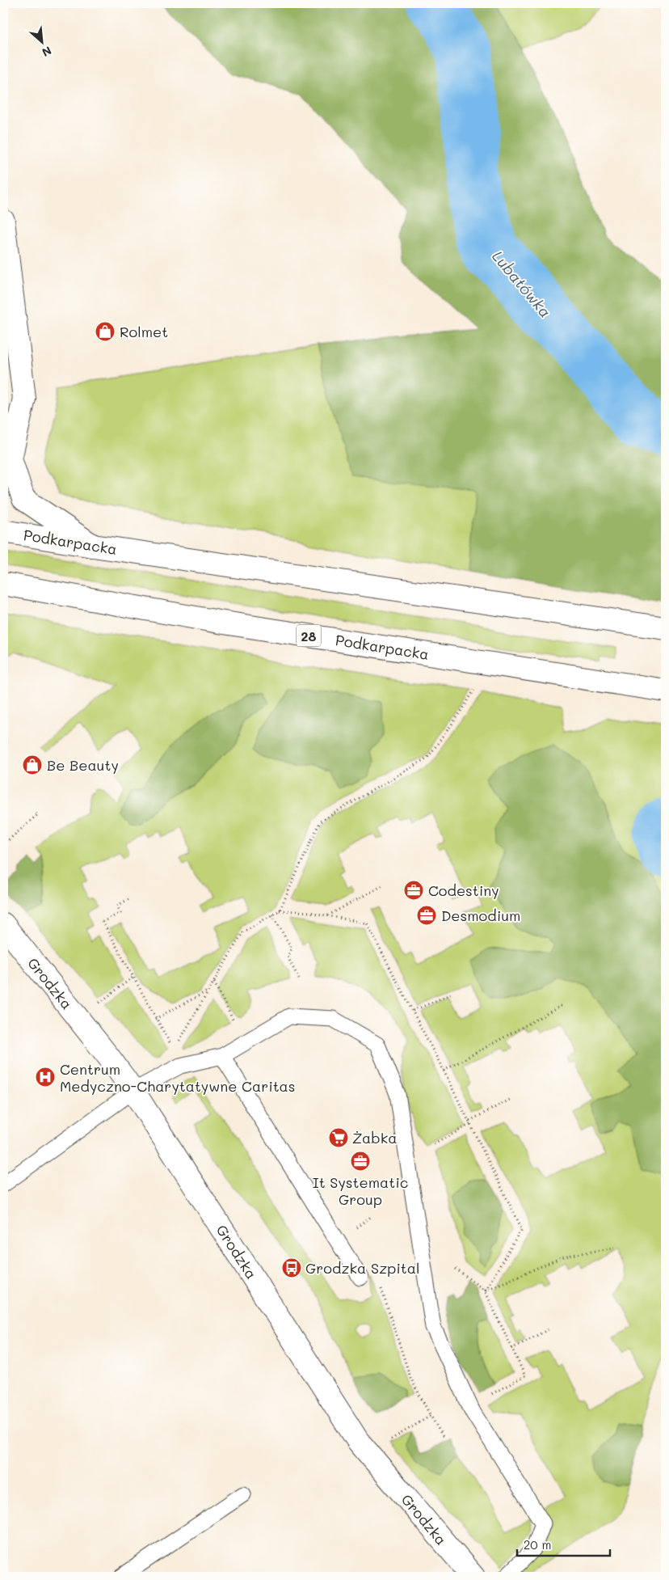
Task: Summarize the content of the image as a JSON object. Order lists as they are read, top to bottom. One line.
{"streets":{"main road":["Podkarpacka","28","Grodzka"]},"water":["Lubatówka"],"places":{"shop":["Rolmet","Be Beauty"],"office":["Codestiny","Desmodium","It Systematic Group"],"hospital":["Centrum Medyczno-Charytatywne Caritas"],"supermarket":["Żabka"],"bus stop":["Grodzka Szpital"]},"scale_bar":"20 m","north":"bottom right"}
